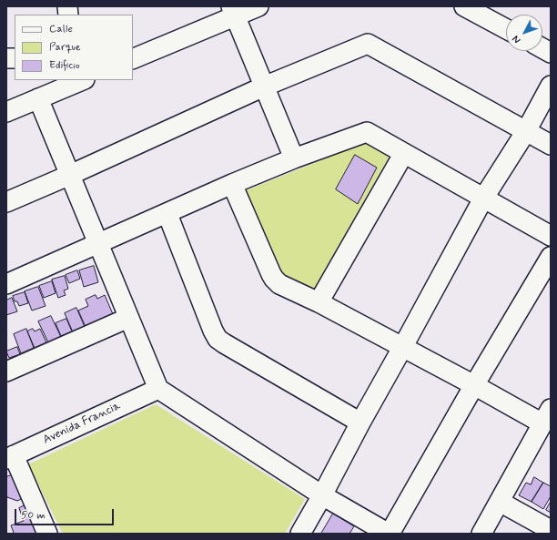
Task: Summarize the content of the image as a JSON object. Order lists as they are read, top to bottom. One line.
{"streets":{"street":["Avenida Francia"]},"legend":["Calle","Parque","Edificio"],"scale_bar":"50 m","north":"bottom left"}
